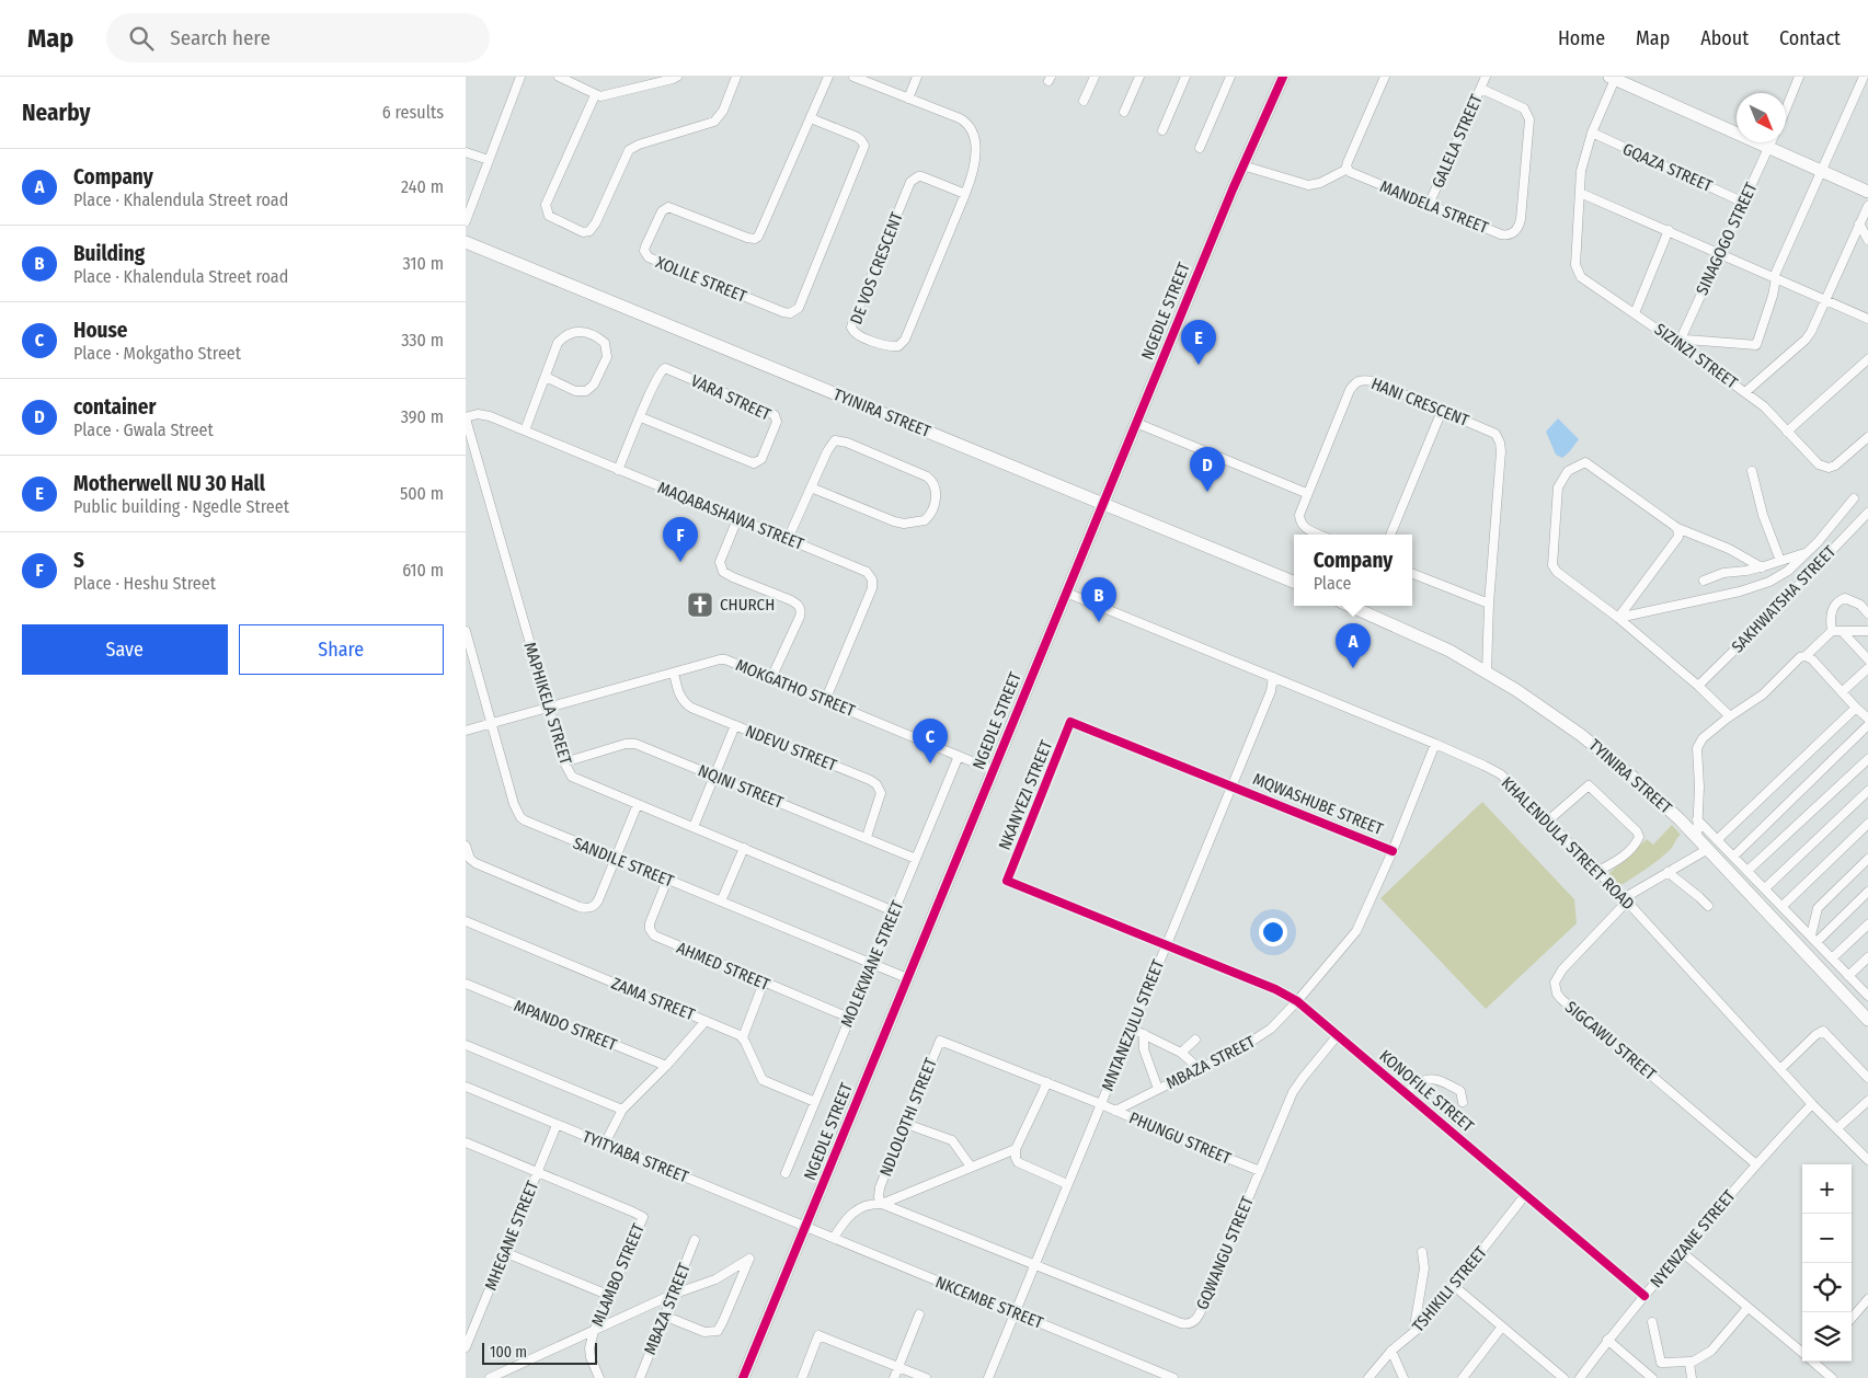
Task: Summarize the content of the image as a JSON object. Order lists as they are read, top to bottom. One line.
{"streets":{"street":["GALELA STREET","GQAZA STREET","MANDELA STREET","SINAGOGO STREET","DE VOS CRESCENT","XOLILE STREET","NGEDLE STREET","SIZINZI STREET","VARA STREET","HANI CRESCENT","TYINIRA STREET","MAQABASHAWA STREET","SAKHWATSHA STREET","MOKGATHO STREET","MAPHIKELA STREET","NDEVU STREET","NQINI STREET","NKANYEZI STREET","MQWASHUBE STREET","KHALENDULA STREET ROAD","SANDILE STREET","MOLEKWANE STREET","AHMED STREET","ZAMA STREET","MPANDO STREET","MNTANEZULU STREET","SIGCAWU STREET","MBAZA STREET","KONOFILE STREET","NDLOLOTHI STREET","PHUNGU STREET","TYITYABA STREET","MHEGANE STREET","NYENZANE STREET","GQWANGU STREET","MLAMBO STREET","TSHIKILI STREET","NKCEMBE STREET"]},"crossings":[["GALELA STREET","MANDELA STREET"],["GQAZA STREET","SINAGOGO STREET"],["GQAZA STREET","SIZINZI STREET"],["SINAGOGO STREET","SIZINZI STREET"],["NGEDLE STREET","TYINIRA STREET"],["NGEDLE STREET","MOKGATHO STREET"],["NGEDLE STREET","KHALENDULA STREET ROAD"],["NGEDLE STREET","SANDILE STREET"],["NGEDLE STREET","TYITYABA STREET"],["NGEDLE STREET","NKCEMBE STREET"],["VARA STREET","MAQABASHAWA STREET"],["HANI CRESCENT","TYINIRA STREET"],["TYINIRA STREET","SIGCAWU STREET"],["MAQABASHAWA STREET","MOKGATHO STREET"],["MAQABASHAWA STREET","MAPHIKELA STREET"],["MOKGATHO STREET","MAPHIKELA STREET"],["MOKGATHO STREET","NDEVU STREET"],["MOKGATHO STREET","SANDILE STREET"],["MOKGATHO STREET","MOLEKWANE STREET"],["MAPHIKELA STREET","NQINI STREET"],["MAPHIKELA STREET","MOLEKWANE STREET"],["NDEVU STREET","NQINI STREET"],["NQINI STREET","MOLEKWANE STREET"],["NKANYEZI STREET","MQWASHUBE STREET"],["NKANYEZI STREET","MNTANEZULU STREET"],["NKANYEZI STREET","KONOFILE STREET"],["MQWASHUBE STREET","MNTANEZULU STREET"],["MQWASHUBE STREET","MBAZA STREET"],["KHALENDULA STREET ROAD","MNTANEZULU STREET"],["KHALENDULA STREET ROAD","SIGCAWU STREET"],["KHALENDULA STREET ROAD","MBAZA STREET"],["KHALENDULA STREET ROAD","NYENZANE STREET"],["SANDILE STREET","MOLEKWANE STREET"],["SANDILE STREET","AHMED STREET"],["MOLEKWANE STREET","AHMED STREET"],["MNTANEZULU STREET","KONOFILE STREET"],["MNTANEZULU STREET","NDLOLOTHI STREET"],["MNTANEZULU STREET","PHUNGU STREET"],["MNTANEZULU STREET","GQWANGU STREET"],["MNTANEZULU STREET","NKCEMBE STREET"],["SIGCAWU STREET","NYENZANE STREET"],["MBAZA STREET","KONOFILE STREET"],["MBAZA STREET","PHUNGU STREET"],["KONOFILE STREET","NYENZANE STREET"],["KONOFILE STREET","GQWANGU STREET"],["KONOFILE STREET","TSHIKILI STREET"],["NDLOLOTHI STREET","PHUNGU STREET"],["PHUNGU STREET","GQWANGU STREET"],["TYITYABA STREET","MHEGANE STREET"],["TYITYABA STREET","NKCEMBE STREET"],["MHEGANE STREET","MLAMBO STREET"]],"places":{"church":["CHURCH"]},"scale_bar":"100 m","north":"bottom right","page":{"header":"Map","search":"Search here","nav":["Home","Map","About","Contact"],"heading":["Nearby","6 results"],"list":[{"mark":"A","name":"Company","note":"Place · Khalendula Street road","value":"240 m"},{"mark":"B","name":"Building","note":"Place · Khalendula Street road","value":"310 m"},{"mark":"C","name":"House","note":"Place · Mokgatho Street","value":"330 m"},{"mark":"D","name":"container","note":"Place · Gwala Street","value":"390 m"},{"mark":"E","name":"Motherwell NU 30 Hall","note":"Public building · Ngedle Street","value":"500 m"},{"mark":"F","name":"S","note":"Place · Heshu Street","value":"610 m"}],"pins":["E","D","F","B","A","C"],"popup":["Company","Place"],"buttons":["Save","Share"],"map_buttons":["+","−"],"scale":"100 m"}}
